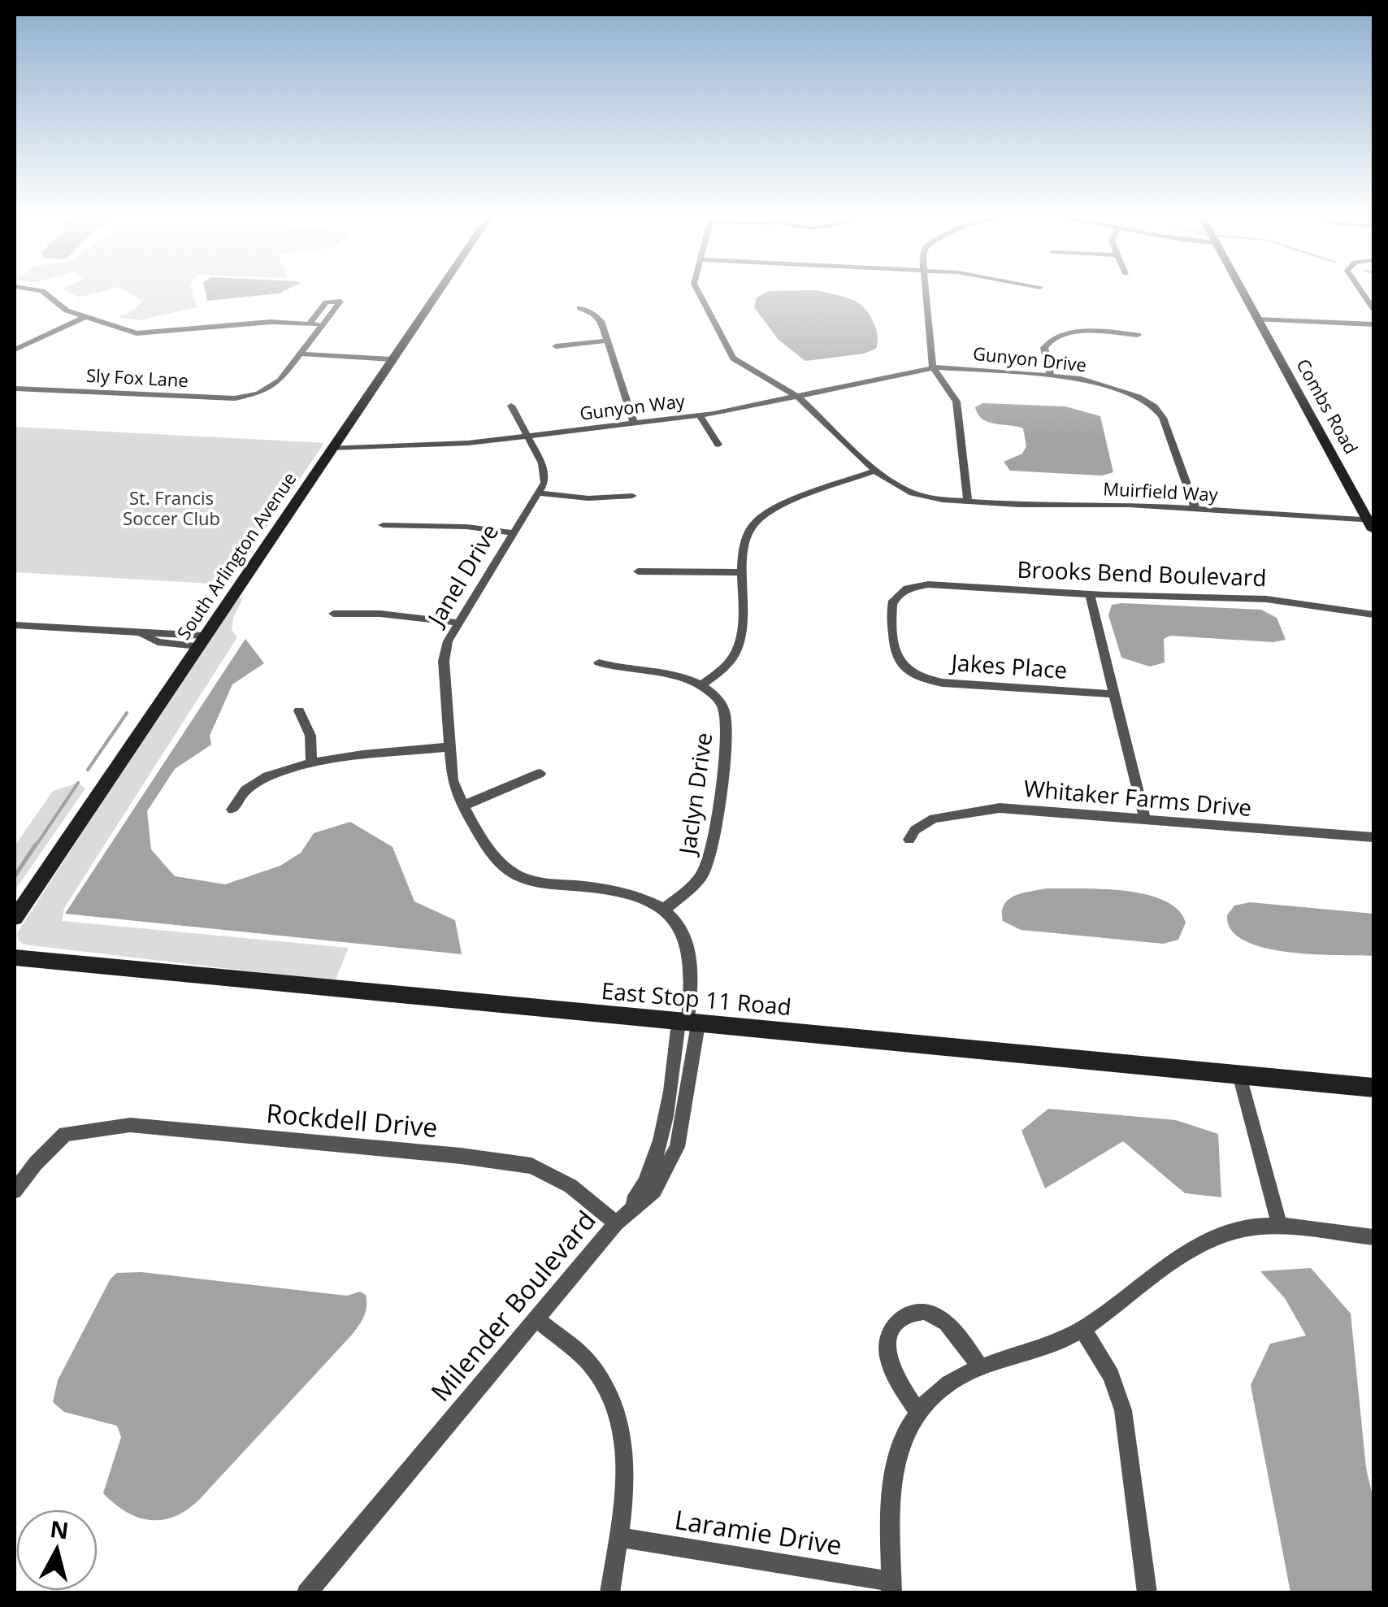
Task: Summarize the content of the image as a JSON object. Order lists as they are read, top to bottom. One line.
{"streets":{"street":["Gunyon Drive","Sly Fox Lane","Combs Road","Gunyon Way","Muirfield Way","South Arlington Avenue","Brooks Bend Boulevard","Janel Drive","Jakes Place","Jaclyn Drive","Whitaker Farms Drive","East Stop 11 Road","Rockdell Drive","Milender Boulevard","Laramie Drive"]},"crossings":[["Gunyon Drive","Gunyon Way"],["Gunyon Drive","Muirfield Way"],["Combs Road","Muirfield Way"],["Gunyon Way","Muirfield Way"],["Gunyon Way","South Arlington Avenue"],["Brooks Bend Boulevard","Jakes Place"],["East Stop 11 Road","Milender Boulevard"],["Rockdell Drive","Milender Boulevard"]],"parks":["St. Francis Soccer Club"],"north":"top"}
